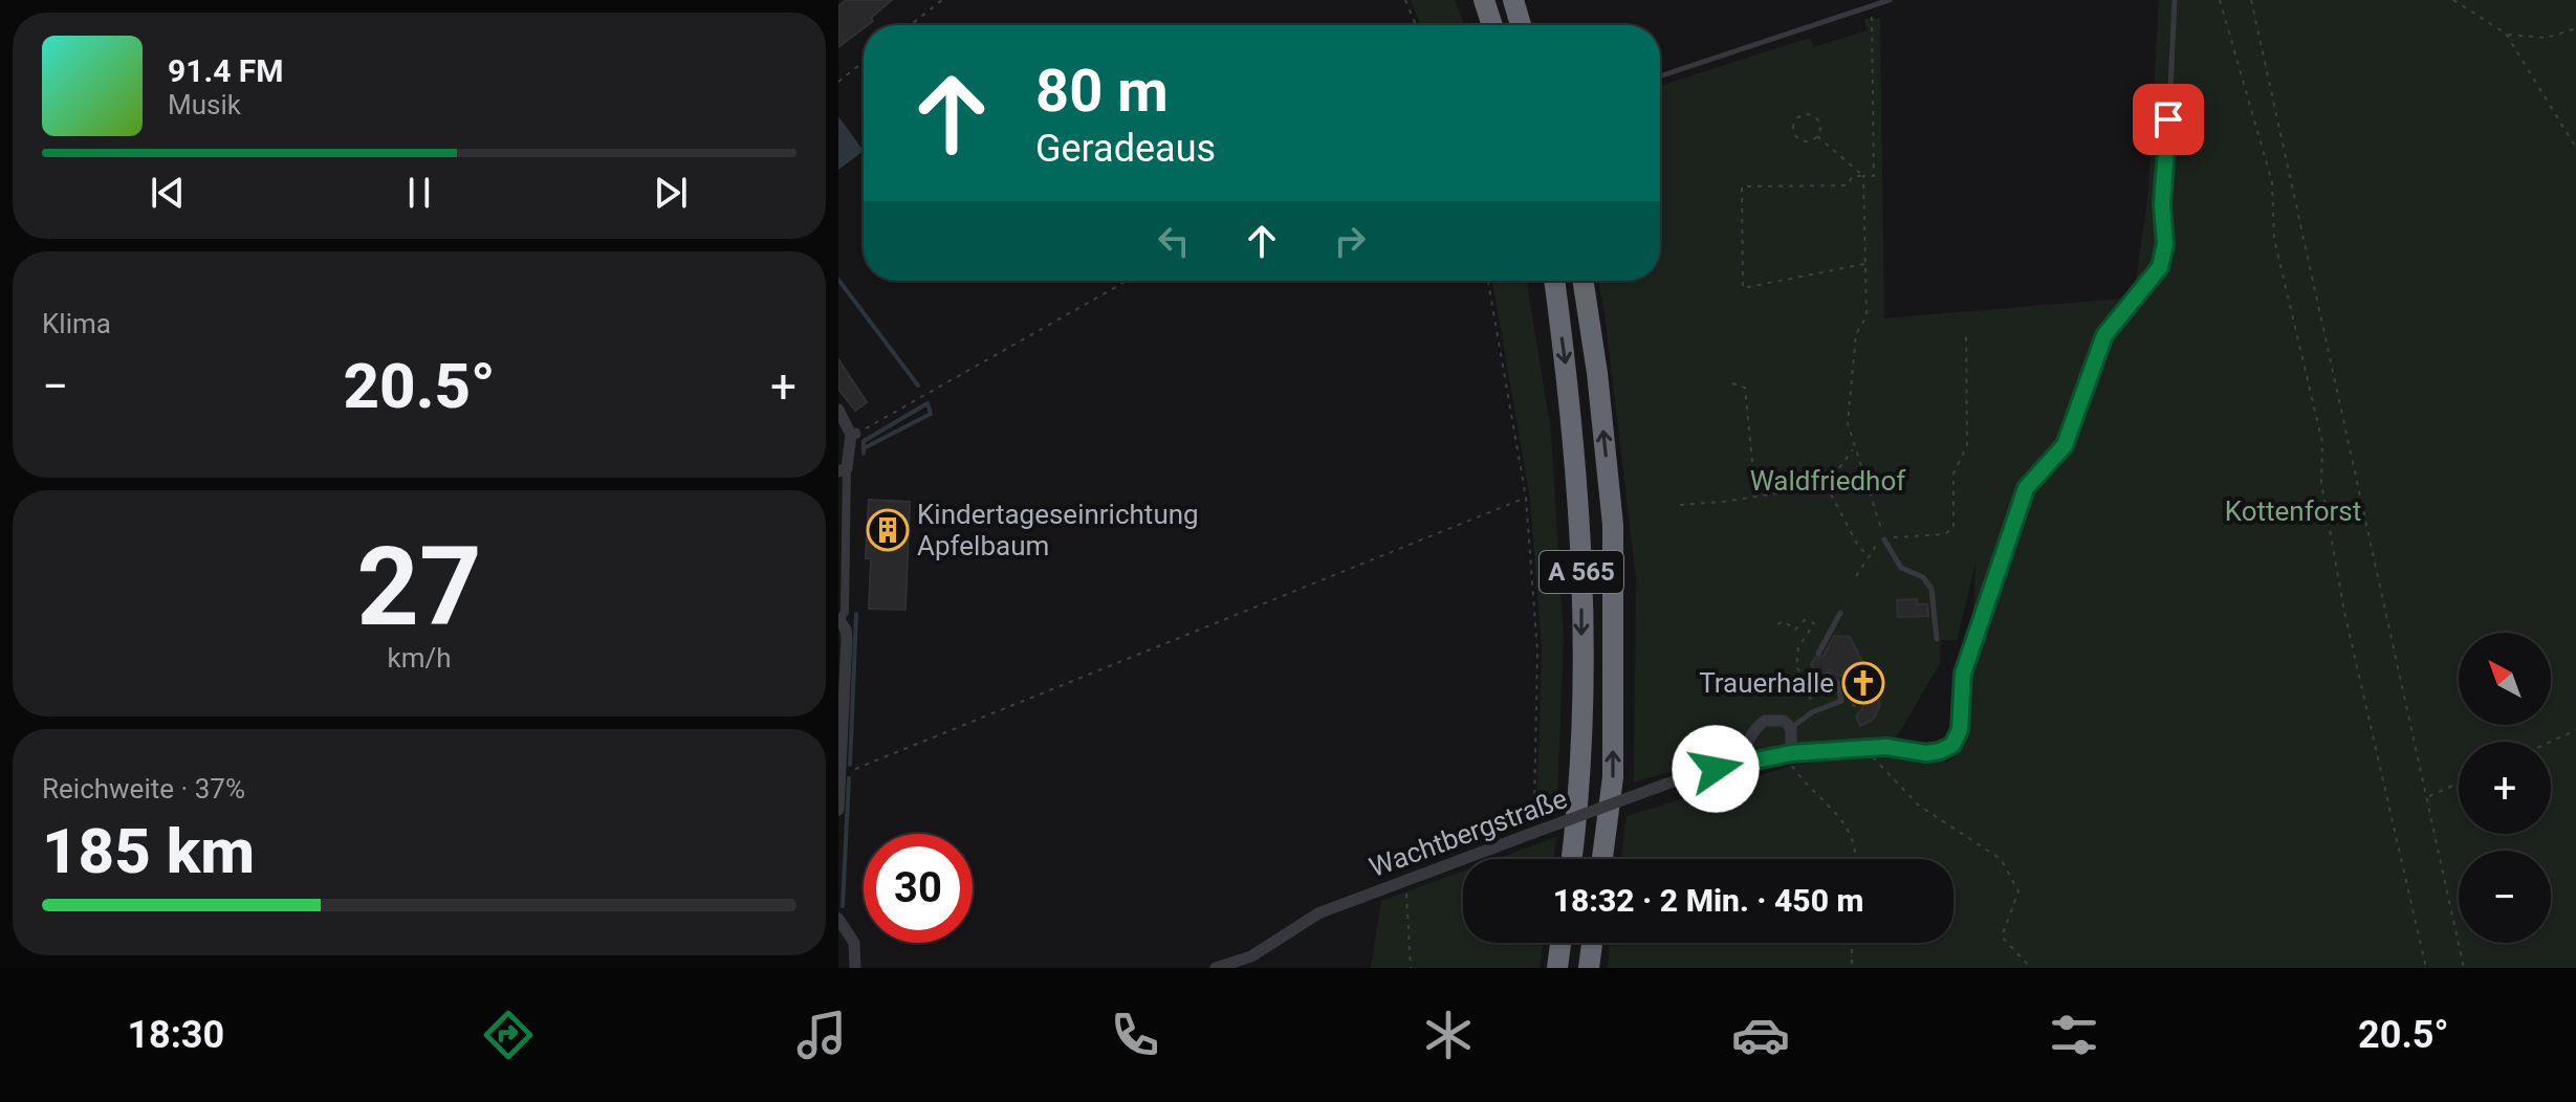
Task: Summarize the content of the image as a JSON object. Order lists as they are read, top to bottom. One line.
{"streets":{"highway":["A 565"],"street":["Wachtbergstraße"]},"parks":["Waldfriedhof","Kottenforst"],"places":{"building":["Kindertageseinrichtung Apfelbaum"],"church":["Trauerhalle"]},"north":"top left","page":{"turn":["80 m","Geradeaus"],"song":["91.4 FM","Musik"],"tile":["Klima",["27","km/h"],["Reichweite · 37%","185 km"]],"heat":["−","20.5°","+"],"map_buttons":["+","−"],"limit":"30","trip":"18:32 · 2 Min. · 450 m","tabs":["18:30","20.5°"]}}
